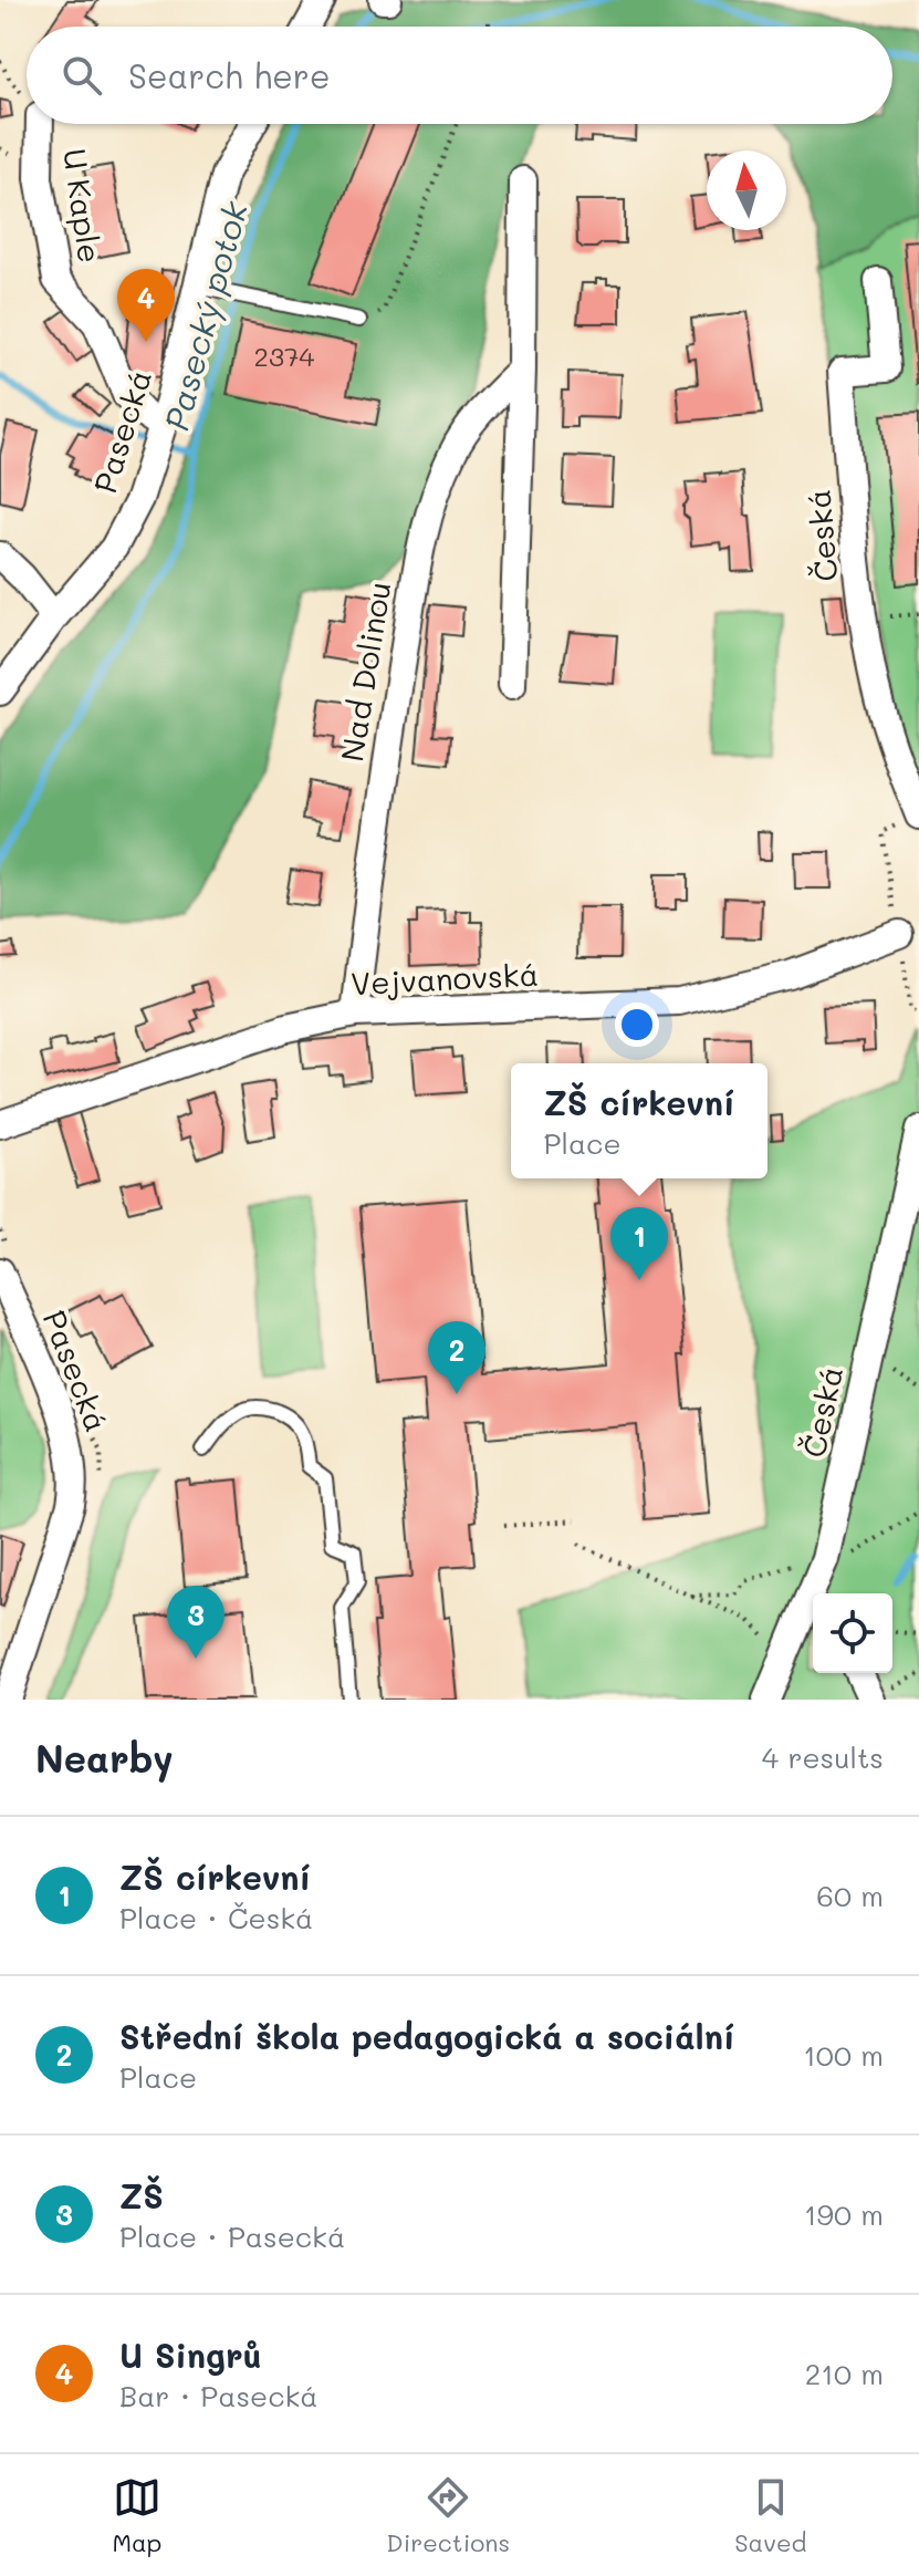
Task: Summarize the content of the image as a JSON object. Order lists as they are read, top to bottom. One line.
{"streets":{"street":["U Kaple","Pasecká","Česká","Nad Dolinou","Vejvanovská"]},"crossings":[["U Kaple","Pasecká"],["Nad Dolinou","Vejvanovská"]],"water":["Pasecký potok"],"house_numbers":["2374"],"north":"top","page":{"search":"Search here","pins":["4","1","2","3"],"popup":["ZŠ církevní","Place"],"heading":["Nearby","4 results"],"list":[{"mark":"1","name":"ZŠ církevní","note":"Place · Česká","value":"60 m"},{"mark":"2","name":"Střední škola pedagogická a sociální","note":"Place","value":"100 m"},{"mark":"3","name":"ZŠ","note":"Place · Pasecká","value":"190 m"},{"mark":"4","name":"U Singrů","note":"Bar · Pasecká","value":"210 m"}],"nav":["Map","Directions","Saved"]}}
